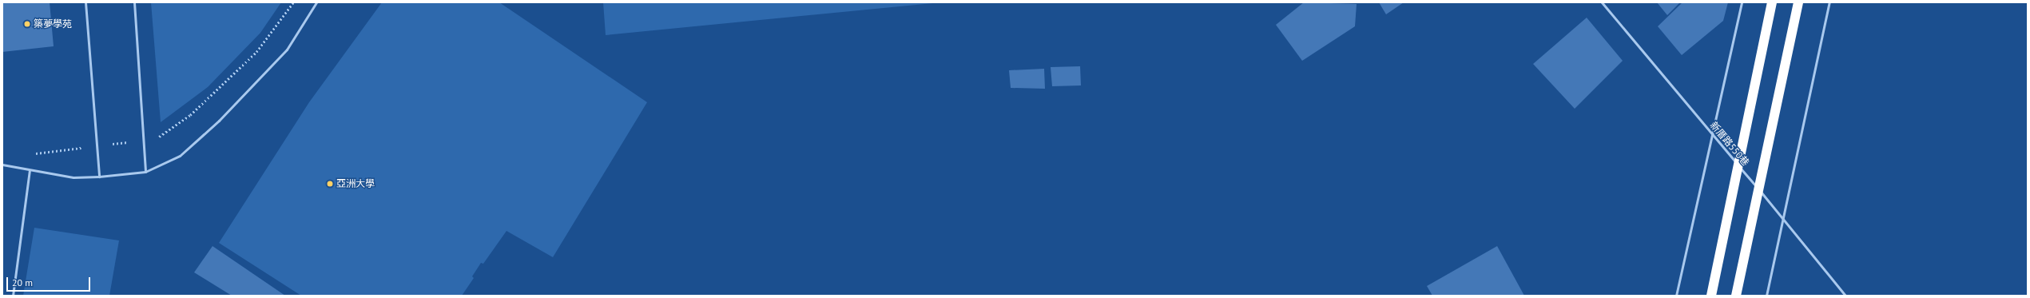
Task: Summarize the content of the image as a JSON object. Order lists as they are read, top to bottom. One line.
{"streets":{"lane":["新厝路550巷"]},"places":["築夢學苑","亞洲大學"],"scale_bar":"20 m"}
